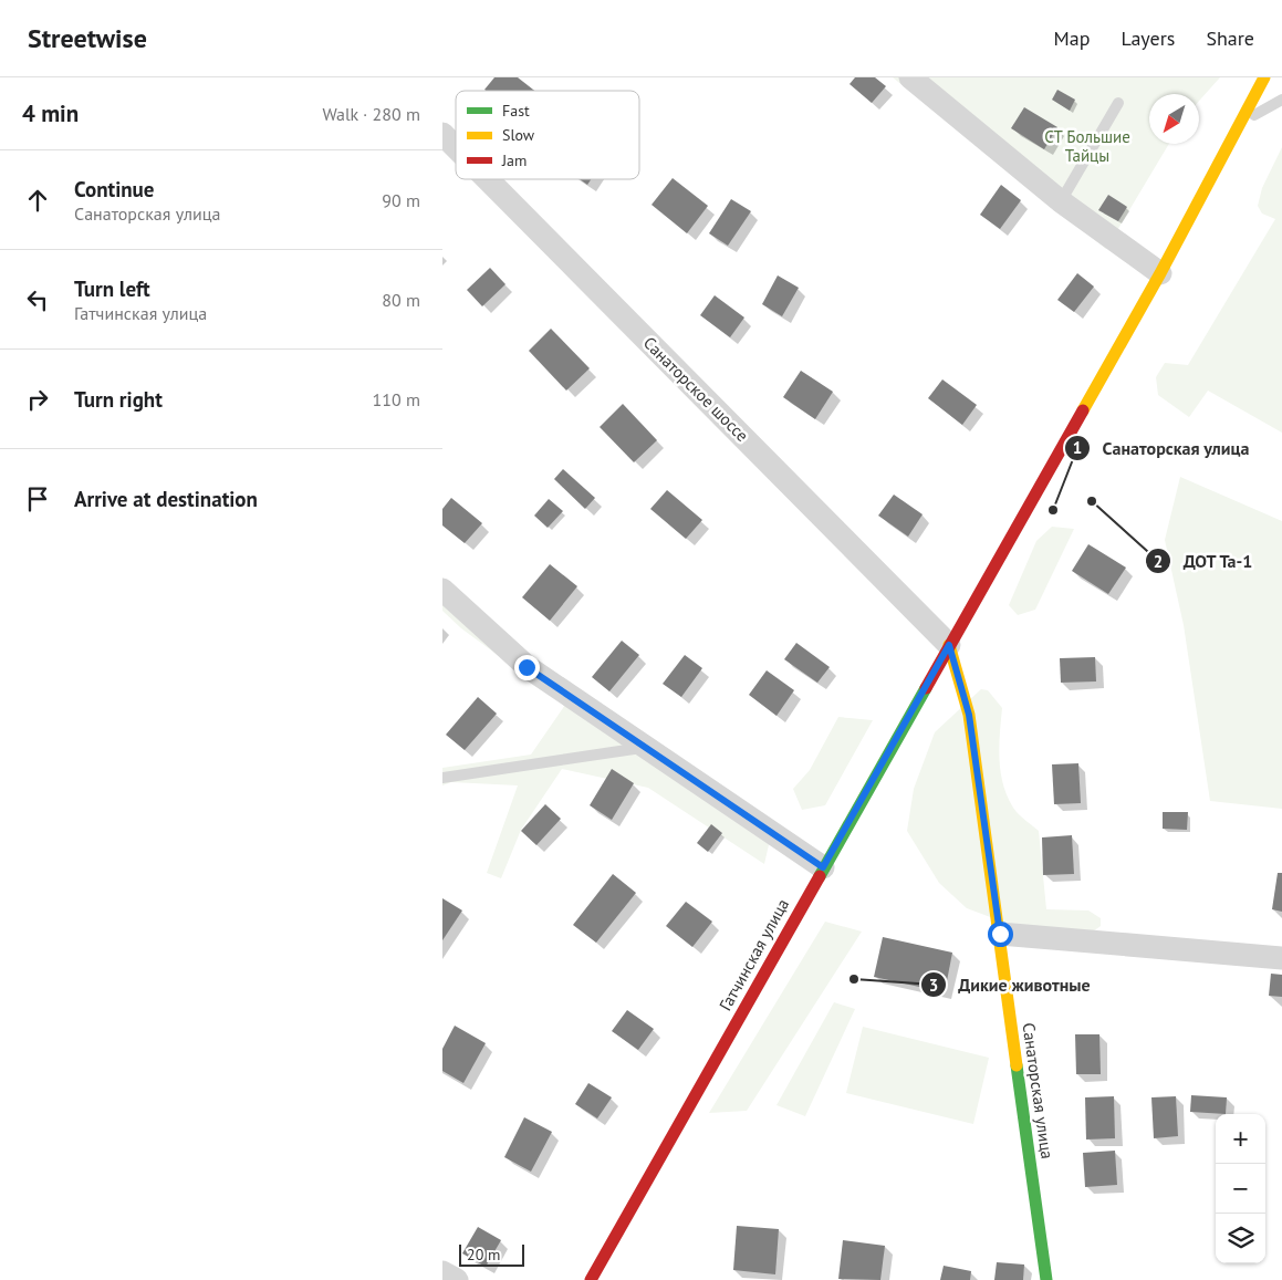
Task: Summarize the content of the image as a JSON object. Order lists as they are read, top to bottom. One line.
{"streets":{"main road":["Гатчинская улица","Санаторская улица"],"street":["Санаторское шоссе"]},"crossings":[["Санаторское шоссе","Гатчинская улица"],["Санаторское шоссе","Санаторская улица"],["Гатчинская улица","Санаторская улица"]],"parks":["СТ Большие Тайцы"],"places":["ДОТ Та-1","Санаторская улица","Дикие животные"],"legend":["Fast","Slow","Jam"],"scale_bar":"20 m","north":"bottom left","page":{"header":"Streetwise","nav":["Map","Layers","Share"],"heading":["4 min","Walk · 280 m"],"list":[["Continue","Санаторская улица","90 m"],["Turn left","Гатчинская улица","80 m"],["Turn right","110 m"],"Arrive at destination"],"map_buttons":["+","−"],"scale":"20 m"}}
